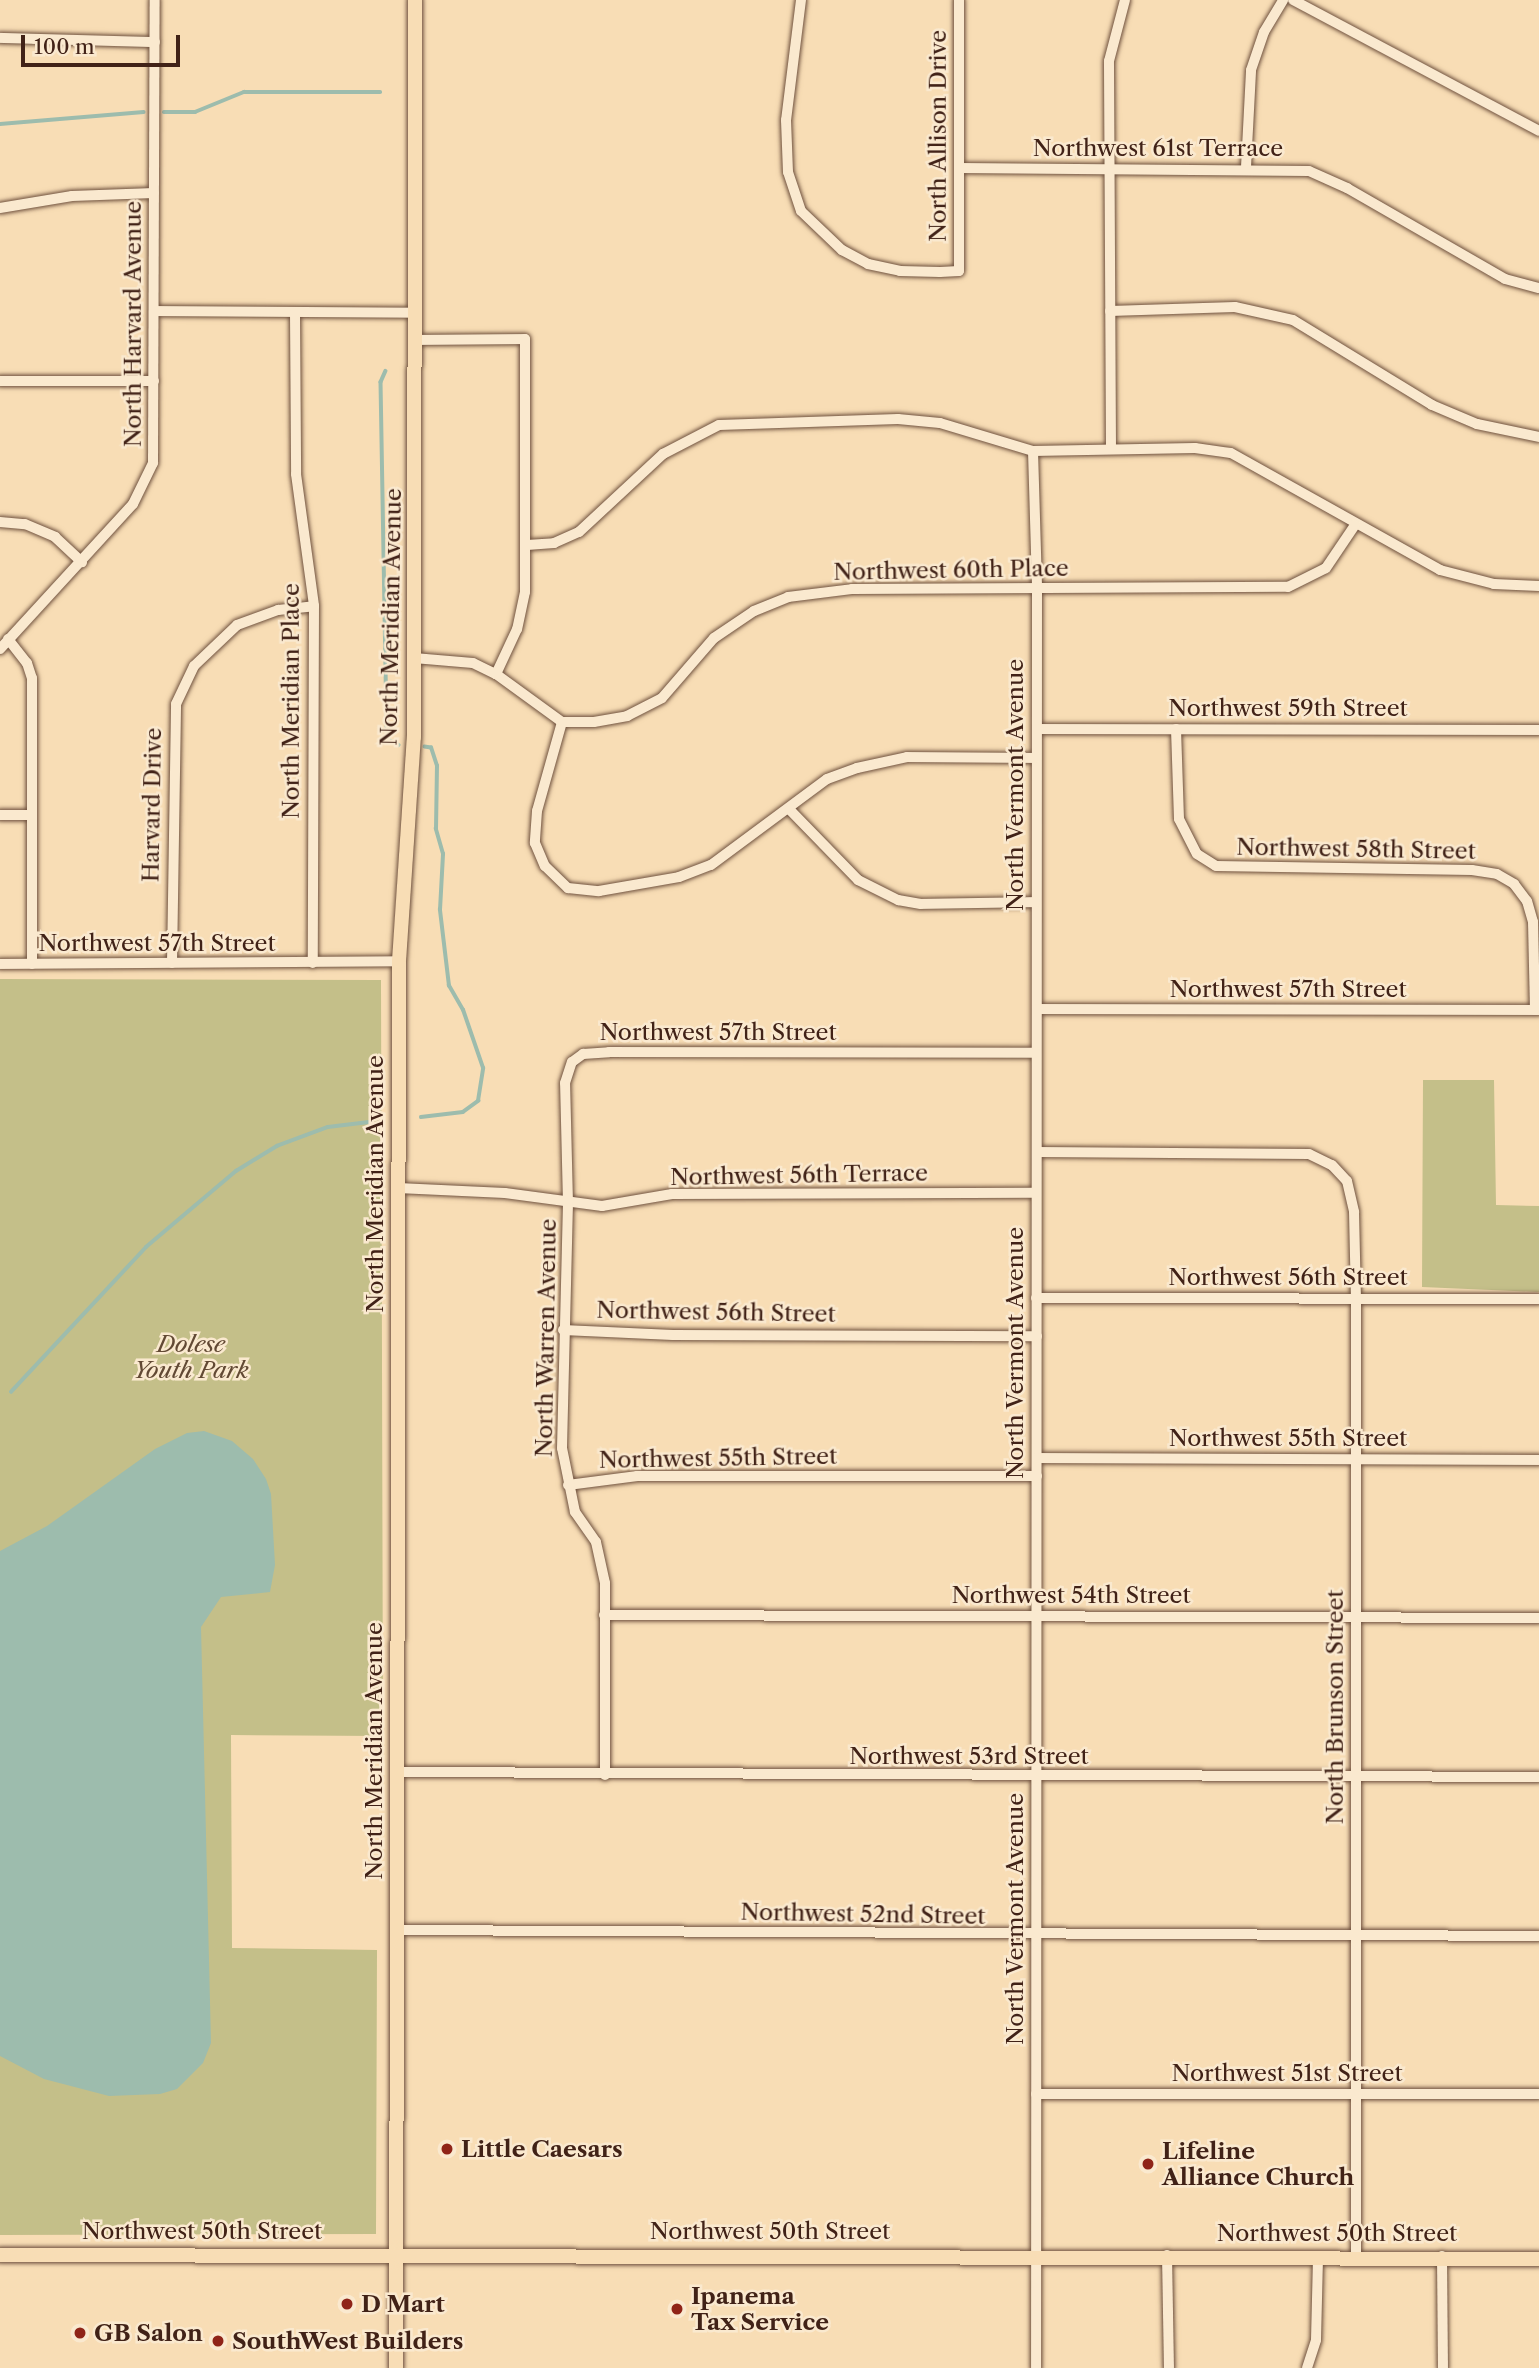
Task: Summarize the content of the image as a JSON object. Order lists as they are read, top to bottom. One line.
{"streets":{"main road":["North Meridian Avenue","Northwest 50th Street"],"street":["North Allison Drive","Northwest 61st Terrace","North Harvard Avenue","Northwest 60th Place","North Meridian Place","Northwest 59th Street","North Vermont Avenue","Harvard Drive","Northwest 58th Street","Northwest 57th Street","Northwest 56th Terrace","Northwest 56th Street","North Warren Avenue","Northwest 55th Street","Northwest 54th Street","North Brunson Street","Northwest 53rd Street","Northwest 52nd Street","Northwest 51st Street"]},"crossings":[["North Allison Drive","Northwest 61st Terrace"],["Northwest 60th Place","North Vermont Avenue"],["North Meridian Avenue","Northwest 57th Street"],["North Meridian Avenue","Northwest 56th Terrace"],["North Meridian Avenue","Northwest 53rd Street"],["North Meridian Avenue","Northwest 52nd Street"],["North Meridian Avenue","Northwest 50th Street"],["North Meridian Place","Harvard Drive"],["North Meridian Place","Northwest 57th Street"],["Northwest 59th Street","North Vermont Avenue"],["Northwest 59th Street","Northwest 58th Street"],["North Vermont Avenue","Northwest 57th Street"],["North Vermont Avenue","Northwest 56th Terrace"],["North Vermont Avenue","Northwest 56th Street"],["North Vermont Avenue","Northwest 55th Street"],["North Vermont Avenue","Northwest 54th Street"],["North Vermont Avenue","North Brunson Street"],["North Vermont Avenue","Northwest 53rd Street"],["North Vermont Avenue","Northwest 52nd Street"],["North Vermont Avenue","Northwest 51st Street"],["North Vermont Avenue","Northwest 50th Street"],["Harvard Drive","Northwest 57th Street"],["Northwest 58th Street","Northwest 57th Street"],["Northwest 57th Street","North Warren Avenue"],["Northwest 56th Terrace","North Warren Avenue"],["Northwest 56th Street","North Warren Avenue"],["Northwest 56th Street","North Brunson Street"],["North Warren Avenue","Northwest 55th Street"],["North Warren Avenue","Northwest 54th Street"],["North Warren Avenue","Northwest 53rd Street"],["Northwest 55th Street","North Brunson Street"],["Northwest 54th Street","North Brunson Street"],["North Brunson Street","Northwest 53rd Street"],["North Brunson Street","Northwest 52nd Street"],["North Brunson Street","Northwest 51st Street"],["North Brunson Street","Northwest 50th Street"]],"parks":["Dolese Youth Park"],"places":["Little Caesars","Lifeline Alliance Church","D Mart","Ipanema Tax Service","GB Salon","SouthWest Builders"],"scale_bar":"100 m"}
